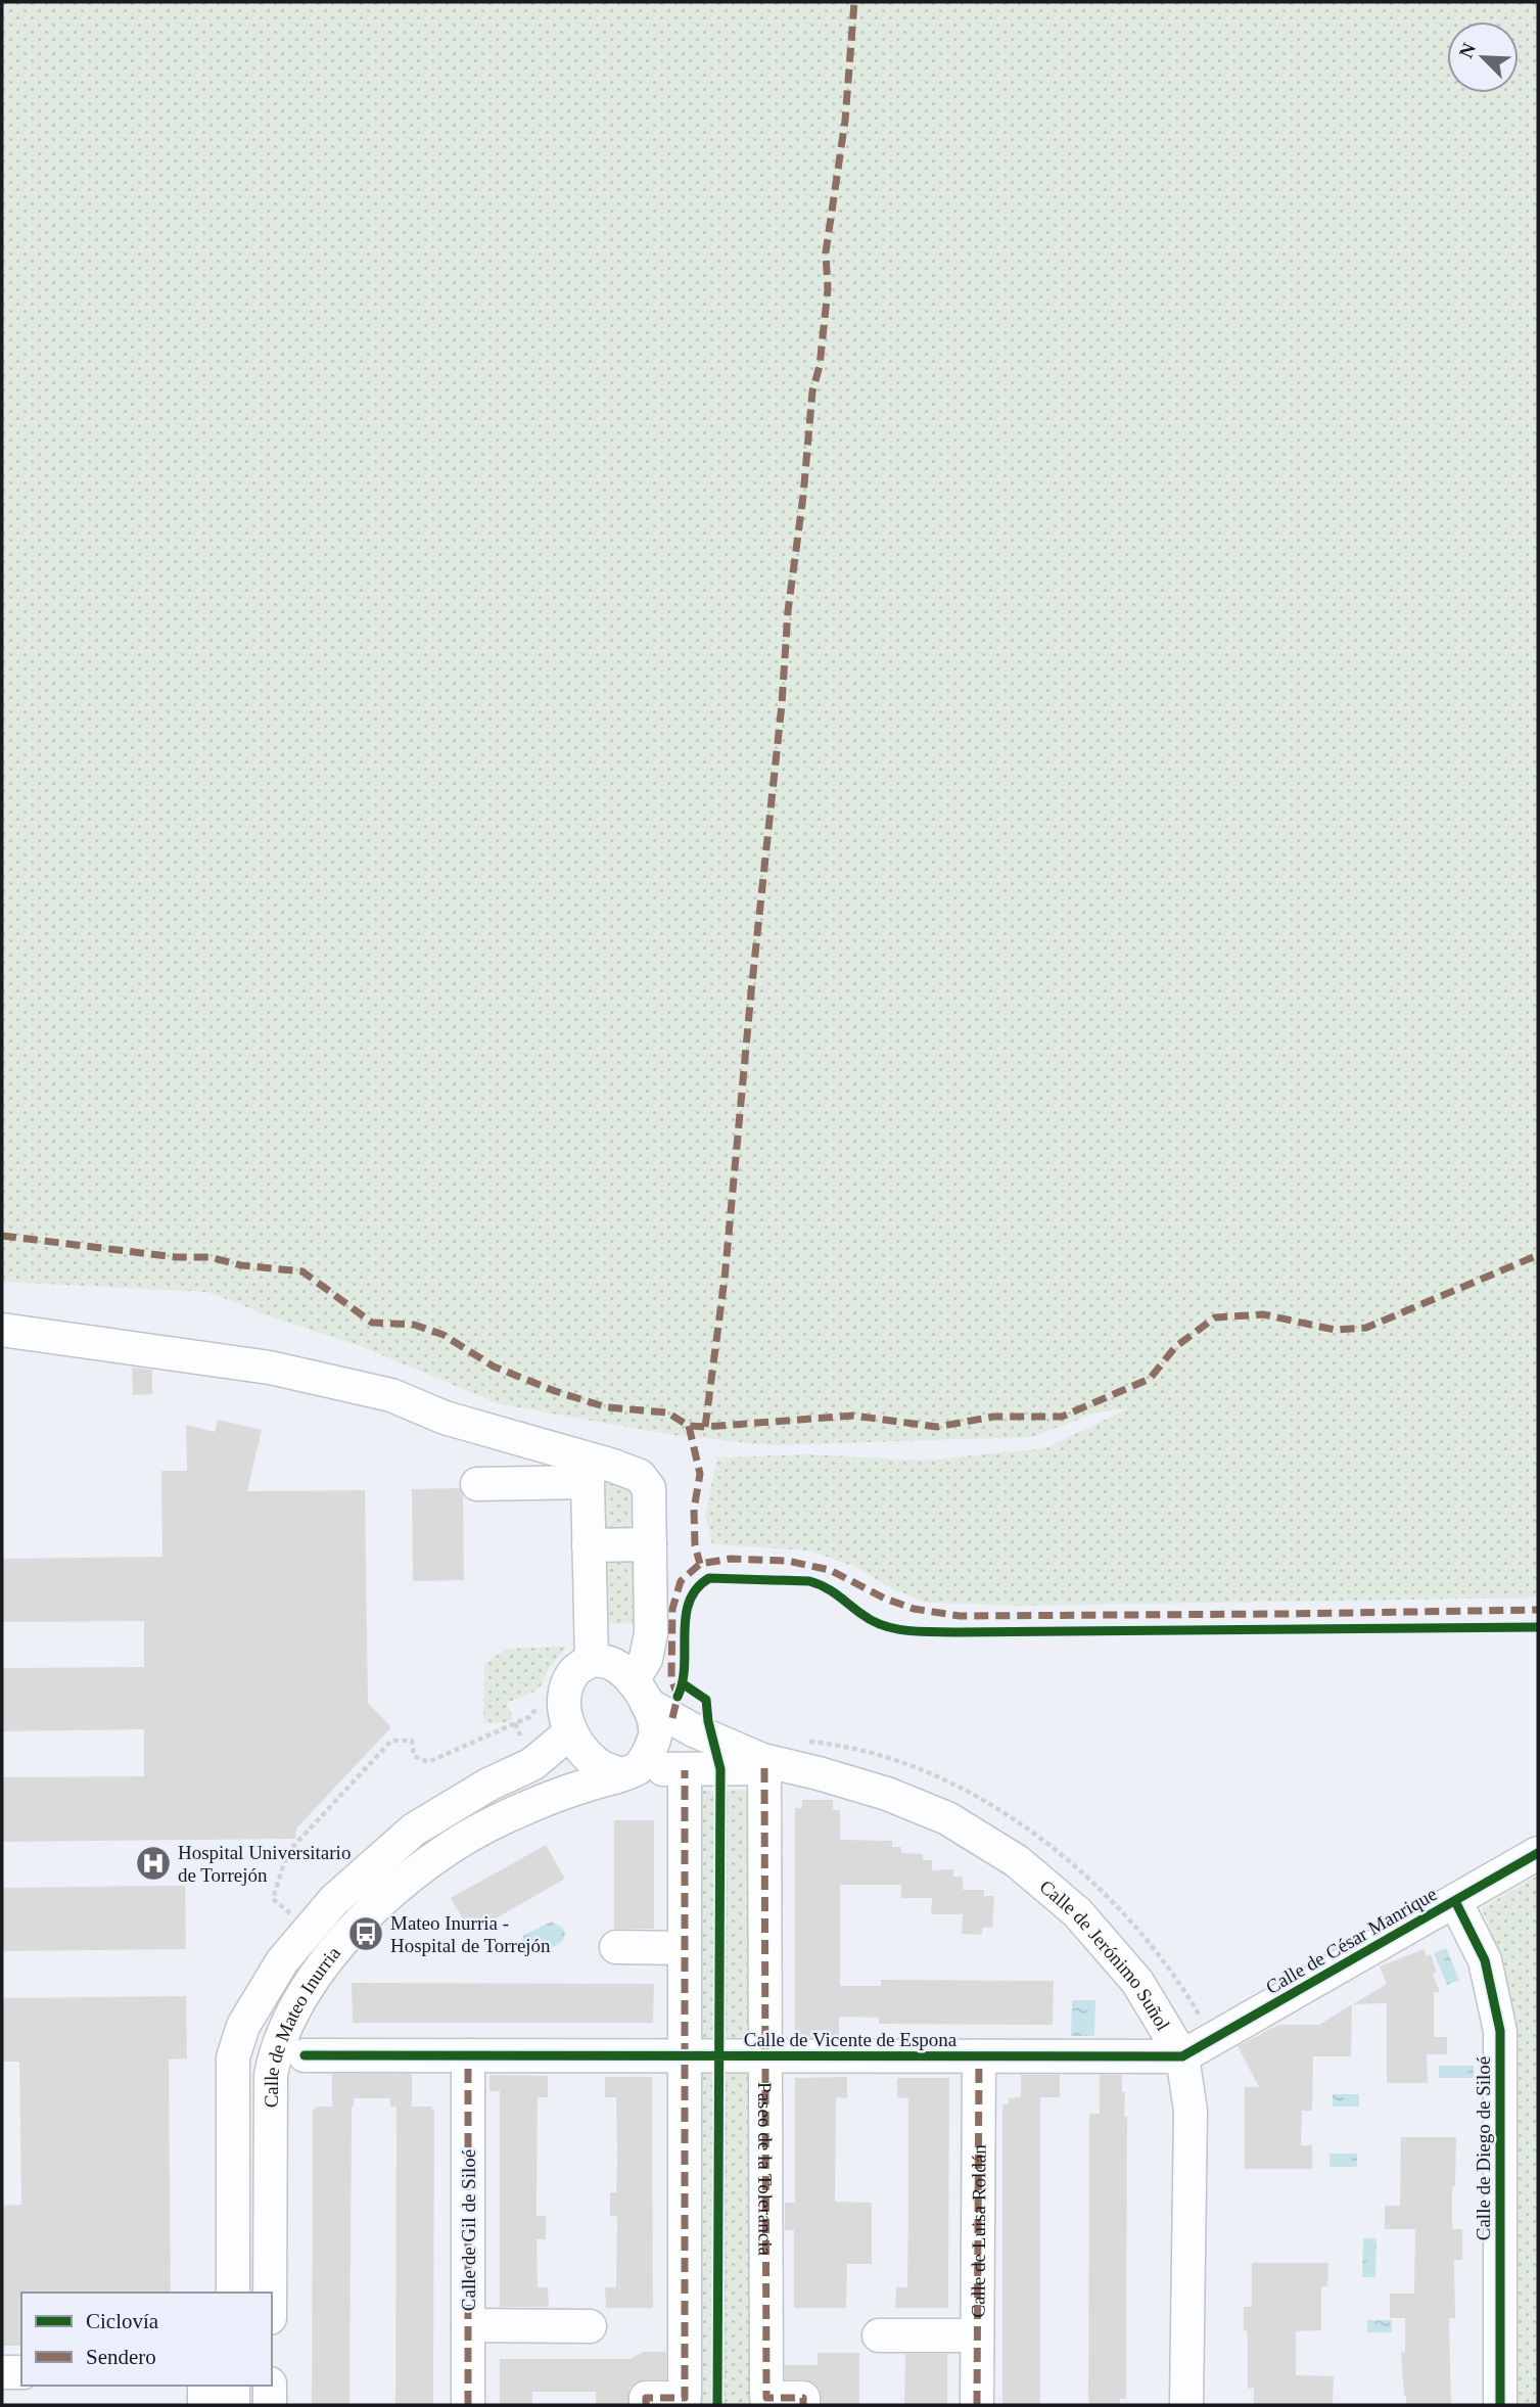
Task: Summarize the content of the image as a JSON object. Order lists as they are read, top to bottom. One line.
{"streets":{"street":["Calle de César Manrique","Calle de Jerónimo Suñol","Calle de Mateo Inurria","Calle de Vicente de Espona","Calle de Diego de Siloé","Paseo de la Tolerancia","Calle de Gil de Siloé","Calle de Luisa Roldán"]},"crossings":[["Calle de César Manrique","Calle de Jerónimo Suñol"],["Calle de César Manrique","Calle de Vicente de Espona"],["Calle de César Manrique","Calle de Diego de Siloé"],["Calle de Jerónimo Suñol","Calle de Mateo Inurria"],["Calle de Jerónimo Suñol","Calle de Vicente de Espona"],["Calle de Jerónimo Suñol","Paseo de la Tolerancia"],["Calle de Vicente de Espona","Paseo de la Tolerancia"],["Calle de Vicente de Espona","Calle de Gil de Siloé"],["Calle de Vicente de Espona","Calle de Luisa Roldán"]],"places":{"hospital":["Hospital Universitario de Torrejón"],"bus stop":["Mateo Inurria - Hospital de Torrejón"]},"legend":["Ciclovía","Sendero"],"north":"top left"}
